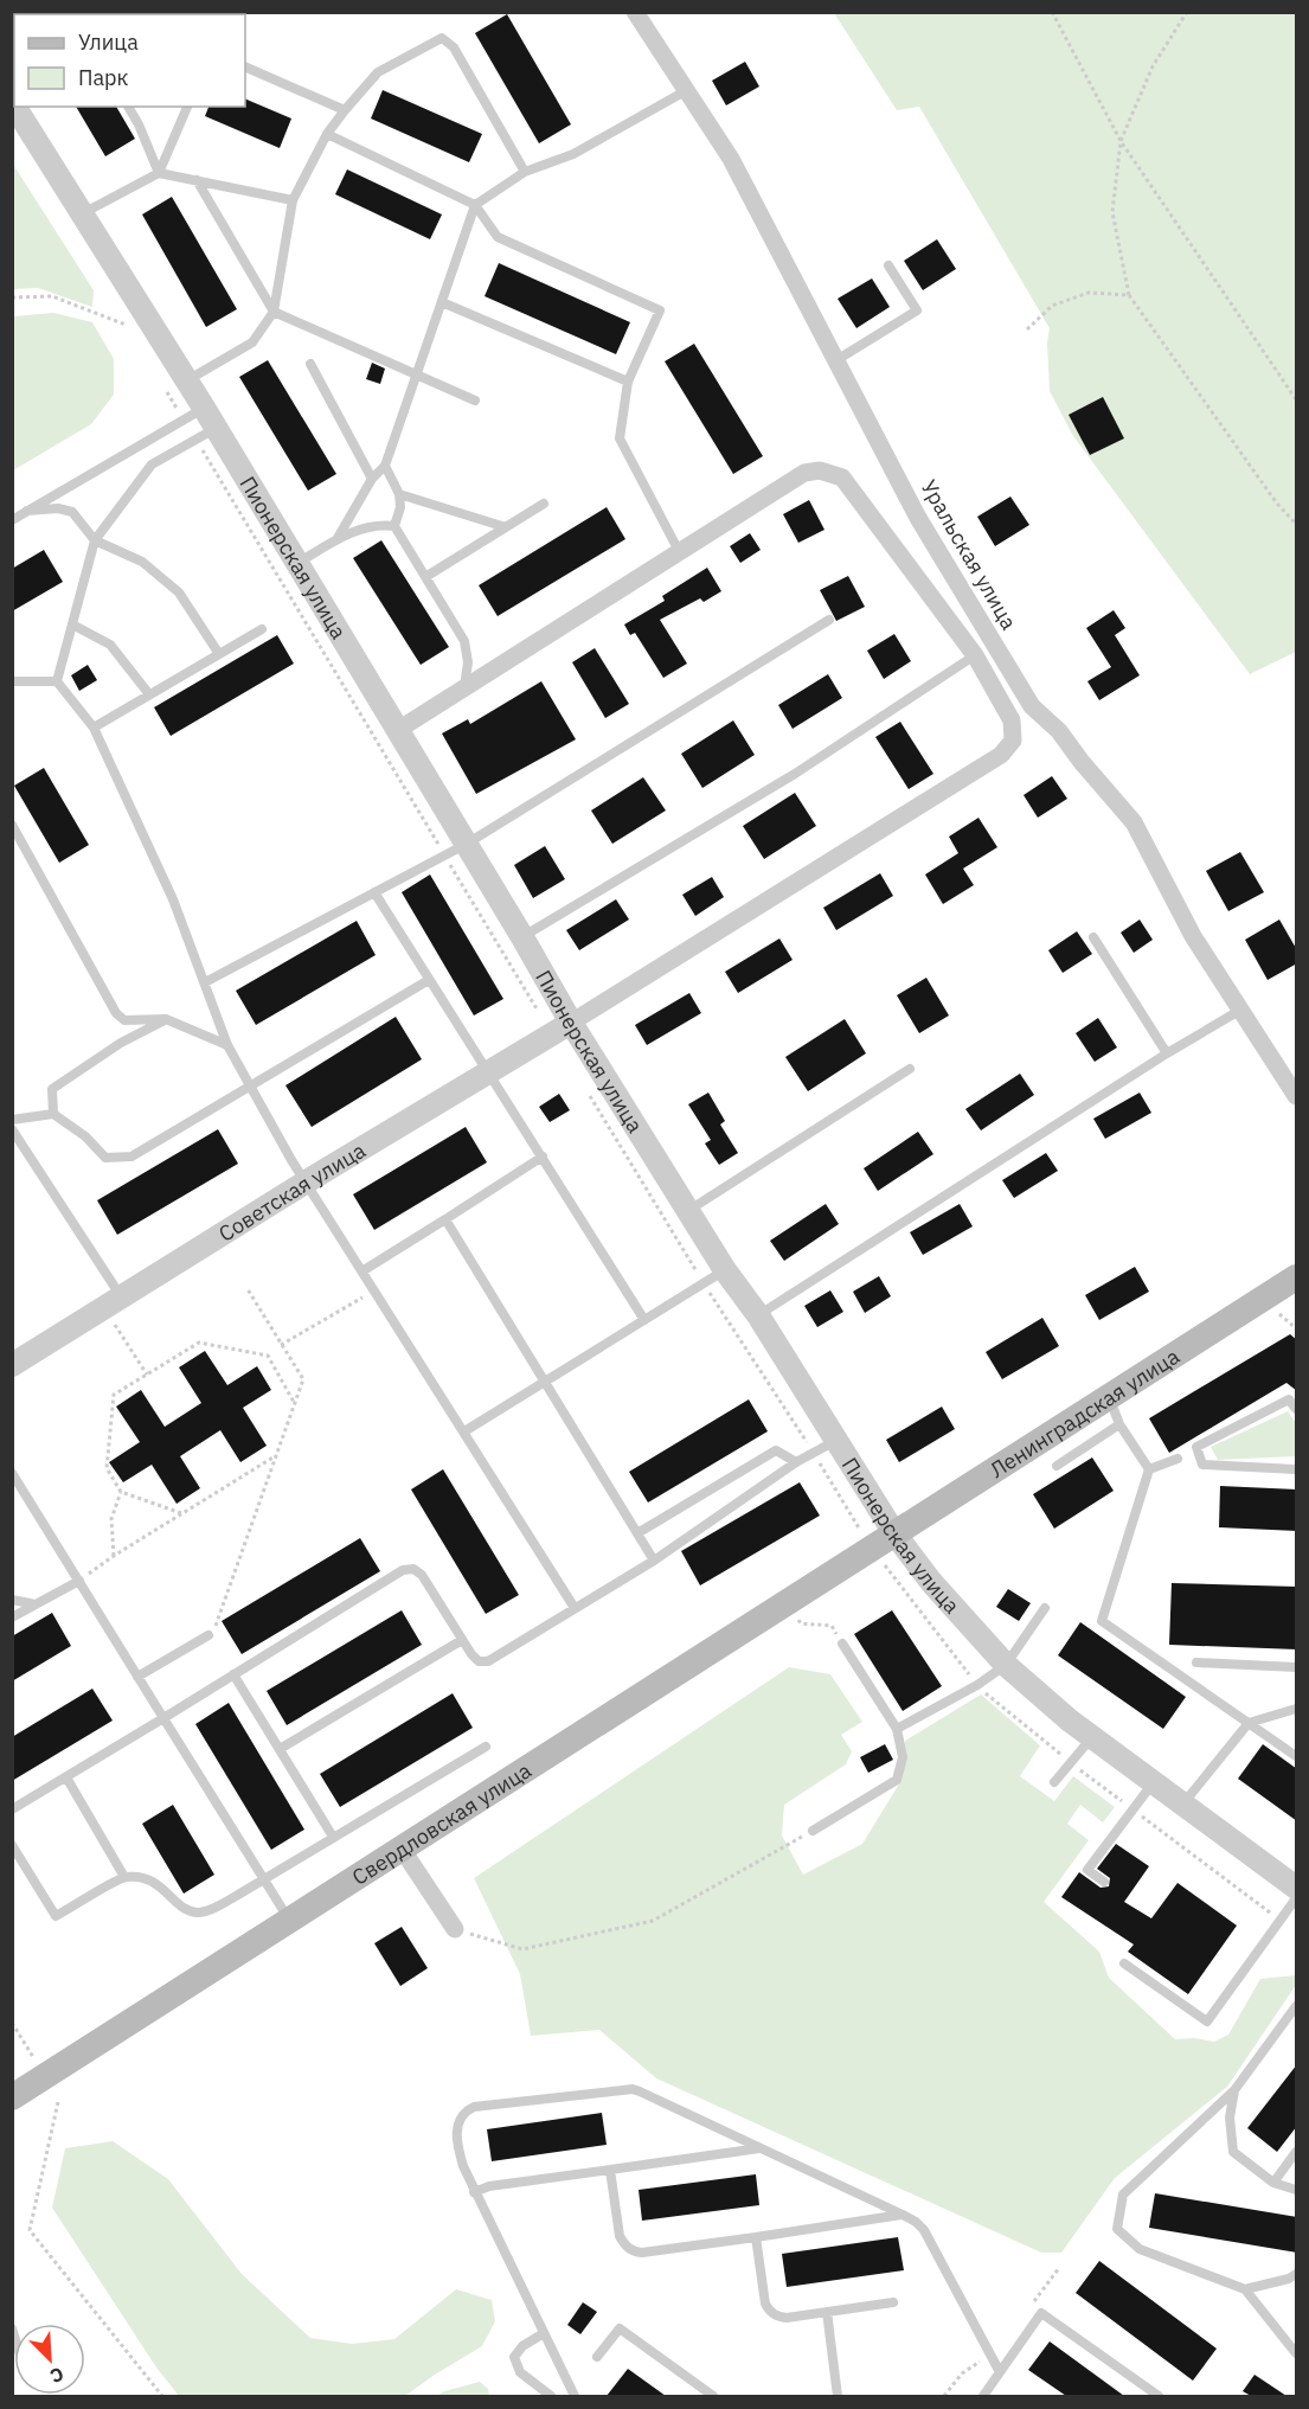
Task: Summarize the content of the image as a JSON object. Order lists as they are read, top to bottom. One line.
{"streets":{"main road":["Ленинградская улица","Свердловская улица"],"street":["Уральская улица","Пионерская улица","Советская улица"]},"crossings":[["Пионерская улица","Советская улица"],["Пионерская улица","Ленинградская улица"],["Ленинградская улица","Свердловская улица"]],"legend":["Улица","Парк"],"north":"bottom right"}
